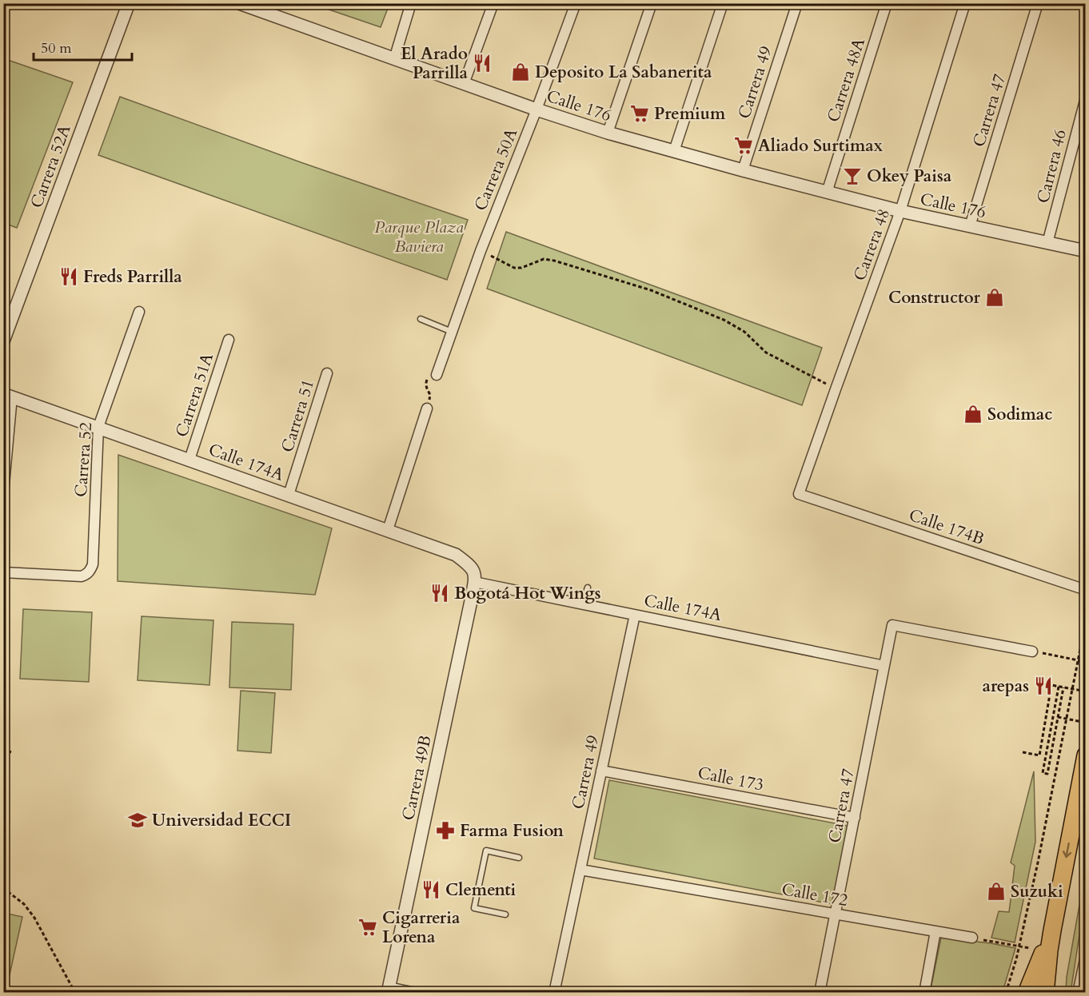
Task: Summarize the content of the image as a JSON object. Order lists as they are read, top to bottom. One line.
{"streets":{"street":["Carrera 48A","Carrera 49","Calle 176","Carrera 47","Carrera 52A","Carrera 46","Carrera 50A","Carrera 48","Carrera 51A","Carrera 51","Carrera 52","Calle 174A","Calle 174B","Carrera 49B","Calle 173","Calle 172"]},"crossings":[["Carrera 48A","Calle 176"],["Carrera 49","Calle 176"],["Carrera 49","Calle 174A"],["Carrera 49","Calle 173"],["Carrera 49","Calle 172"],["Calle 176","Carrera 47"],["Calle 176","Carrera 46"],["Calle 176","Carrera 50A"],["Calle 176","Carrera 48"],["Carrera 47","Calle 174A"],["Carrera 47","Calle 173"],["Carrera 47","Calle 172"],["Carrera 48","Calle 174B"],["Carrera 51A","Calle 174A"],["Carrera 51","Calle 174A"],["Carrera 52","Calle 174A"],["Calle 174A","Carrera 49B"]],"parks":["Parque Plaza Baviera"],"places":{"restaurant":["El Arado Parrilla","Freds Parrilla","Bogotá Hot Wings","arepas","Clementi"],"shop":["Deposito La Sabanerita","Constructor","Sodimac","Suzuki"],"supermarket":["Premium","Aliado Surtimax","Cigarreria Lorena"],"bar":["Okey Paisa"],"school or university":["Universidad ECCI"],"pharmacy":["Farma Fusion"]},"scale_bar":"50 m"}
